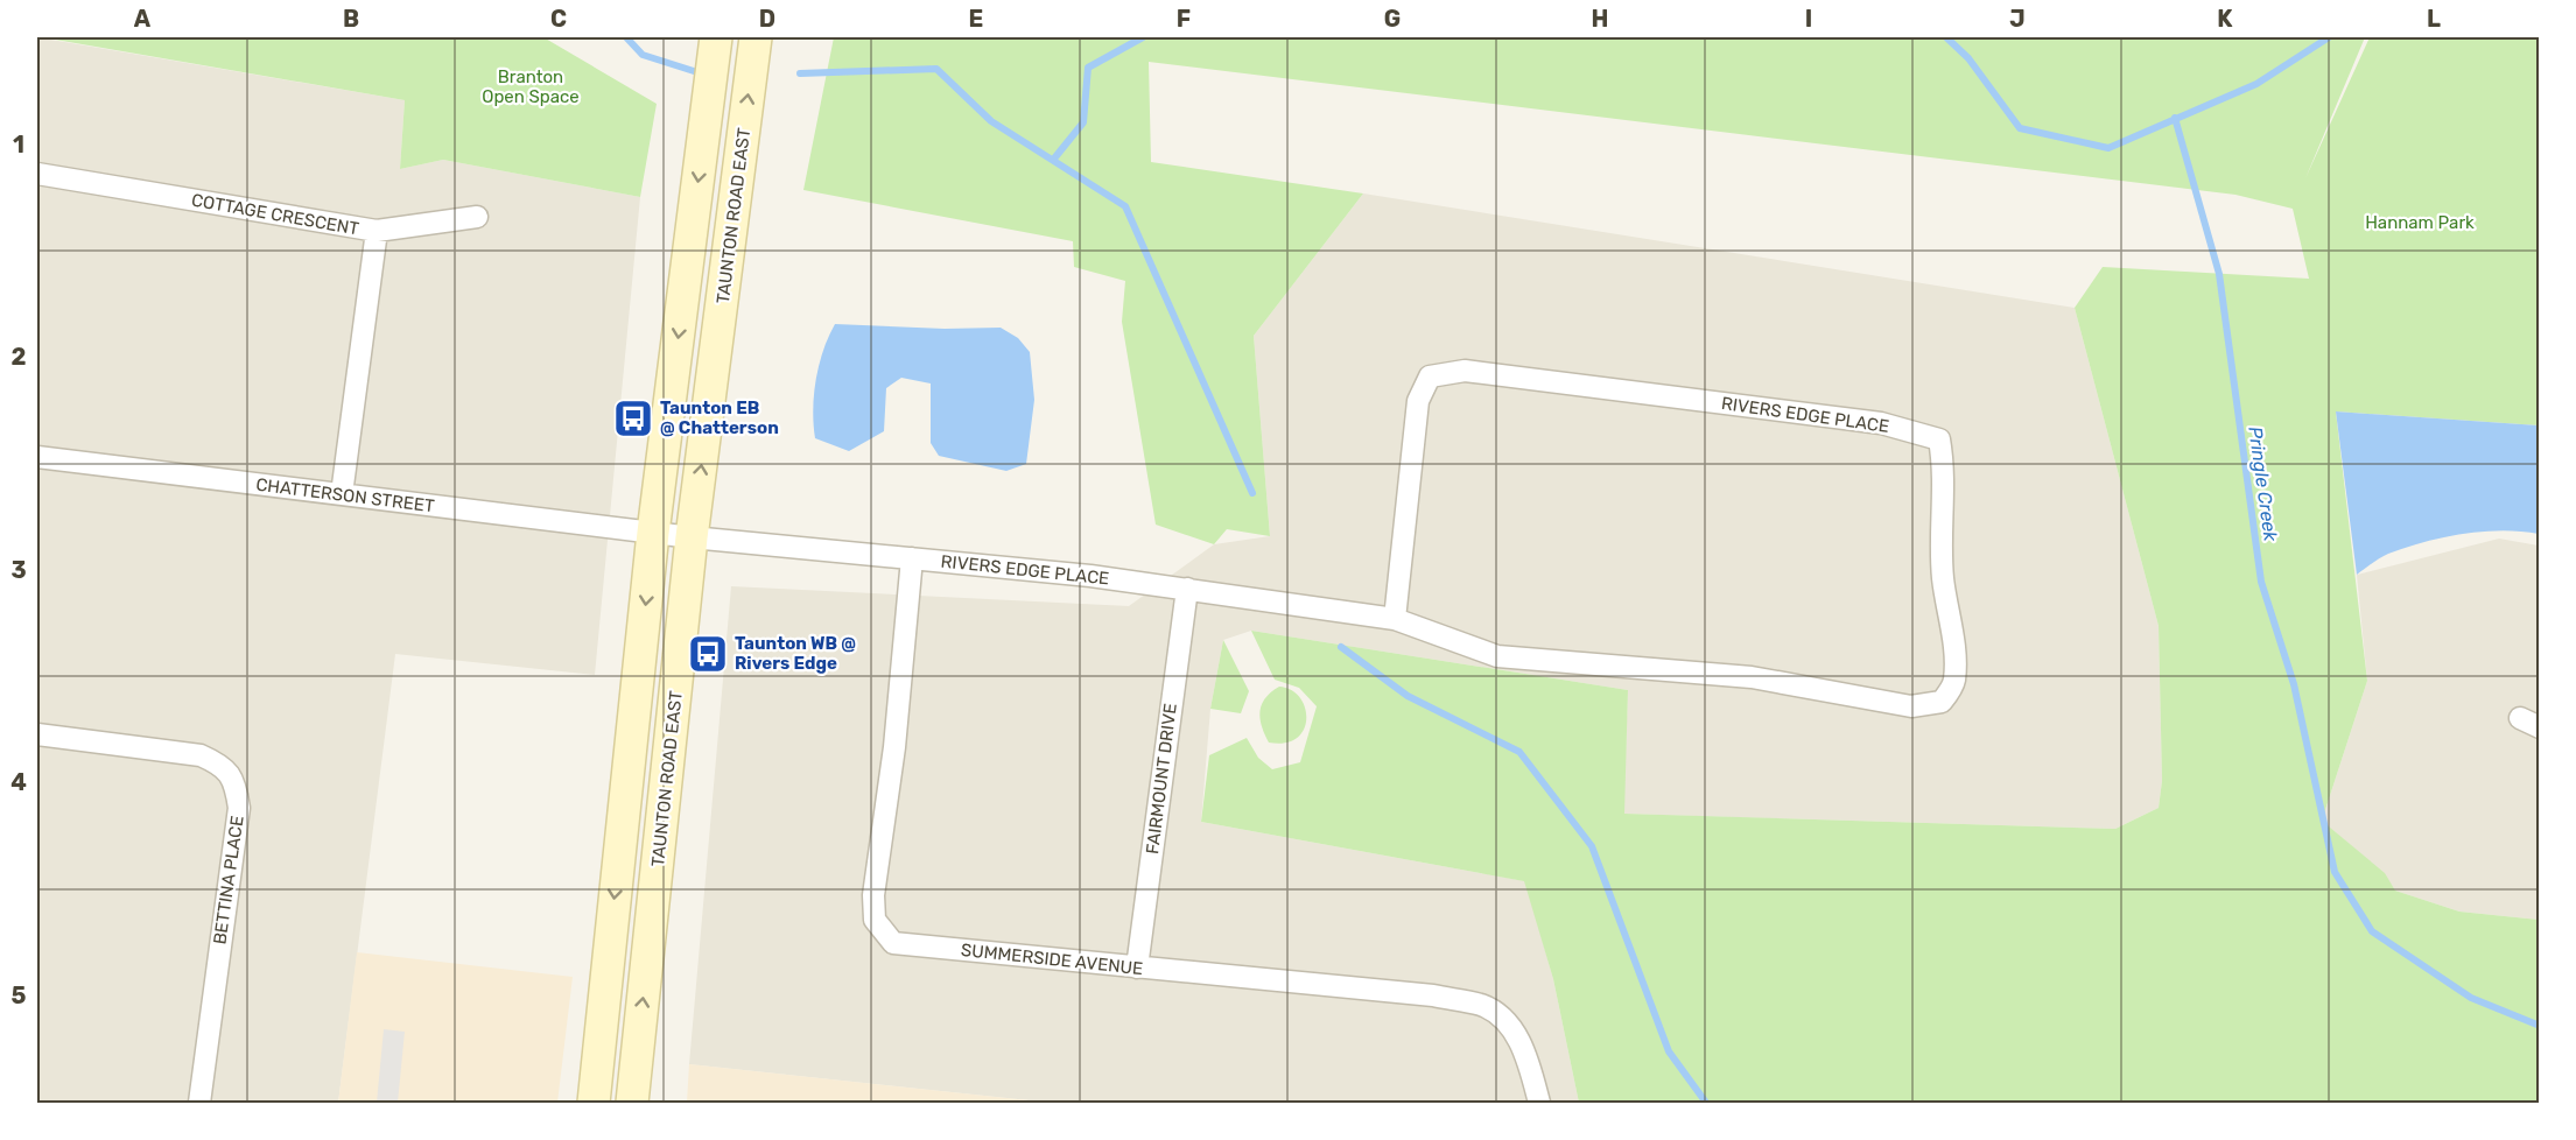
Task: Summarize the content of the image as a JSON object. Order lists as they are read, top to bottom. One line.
{"streets":{"main road":["TAUNTON ROAD EAST"],"street":["COTTAGE CRESCENT","RIVERS EDGE PLACE","CHATTERSON STREET","FAIRMOUNT DRIVE","BETTINA PLACE","SUMMERSIDE AVENUE"]},"crossings":[["COTTAGE CRESCENT","CHATTERSON STREET"],["TAUNTON ROAD EAST","RIVERS EDGE PLACE"],["RIVERS EDGE PLACE","CHATTERSON STREET"],["RIVERS EDGE PLACE","FAIRMOUNT DRIVE"],["RIVERS EDGE PLACE","SUMMERSIDE AVENUE"],["FAIRMOUNT DRIVE","SUMMERSIDE AVENUE"]],"water":["Pringle Creek"],"parks":["Branton Open Space","Hannam Park"],"places":{"bus stop":["Taunton EB @ Chatterson","Taunton WB @ Rivers Edge"]},"grid":{"columns":["A","B","C","D","E","F","G","H","I","J","K","L"],"rows":["1","2","3","4","5"]}}
